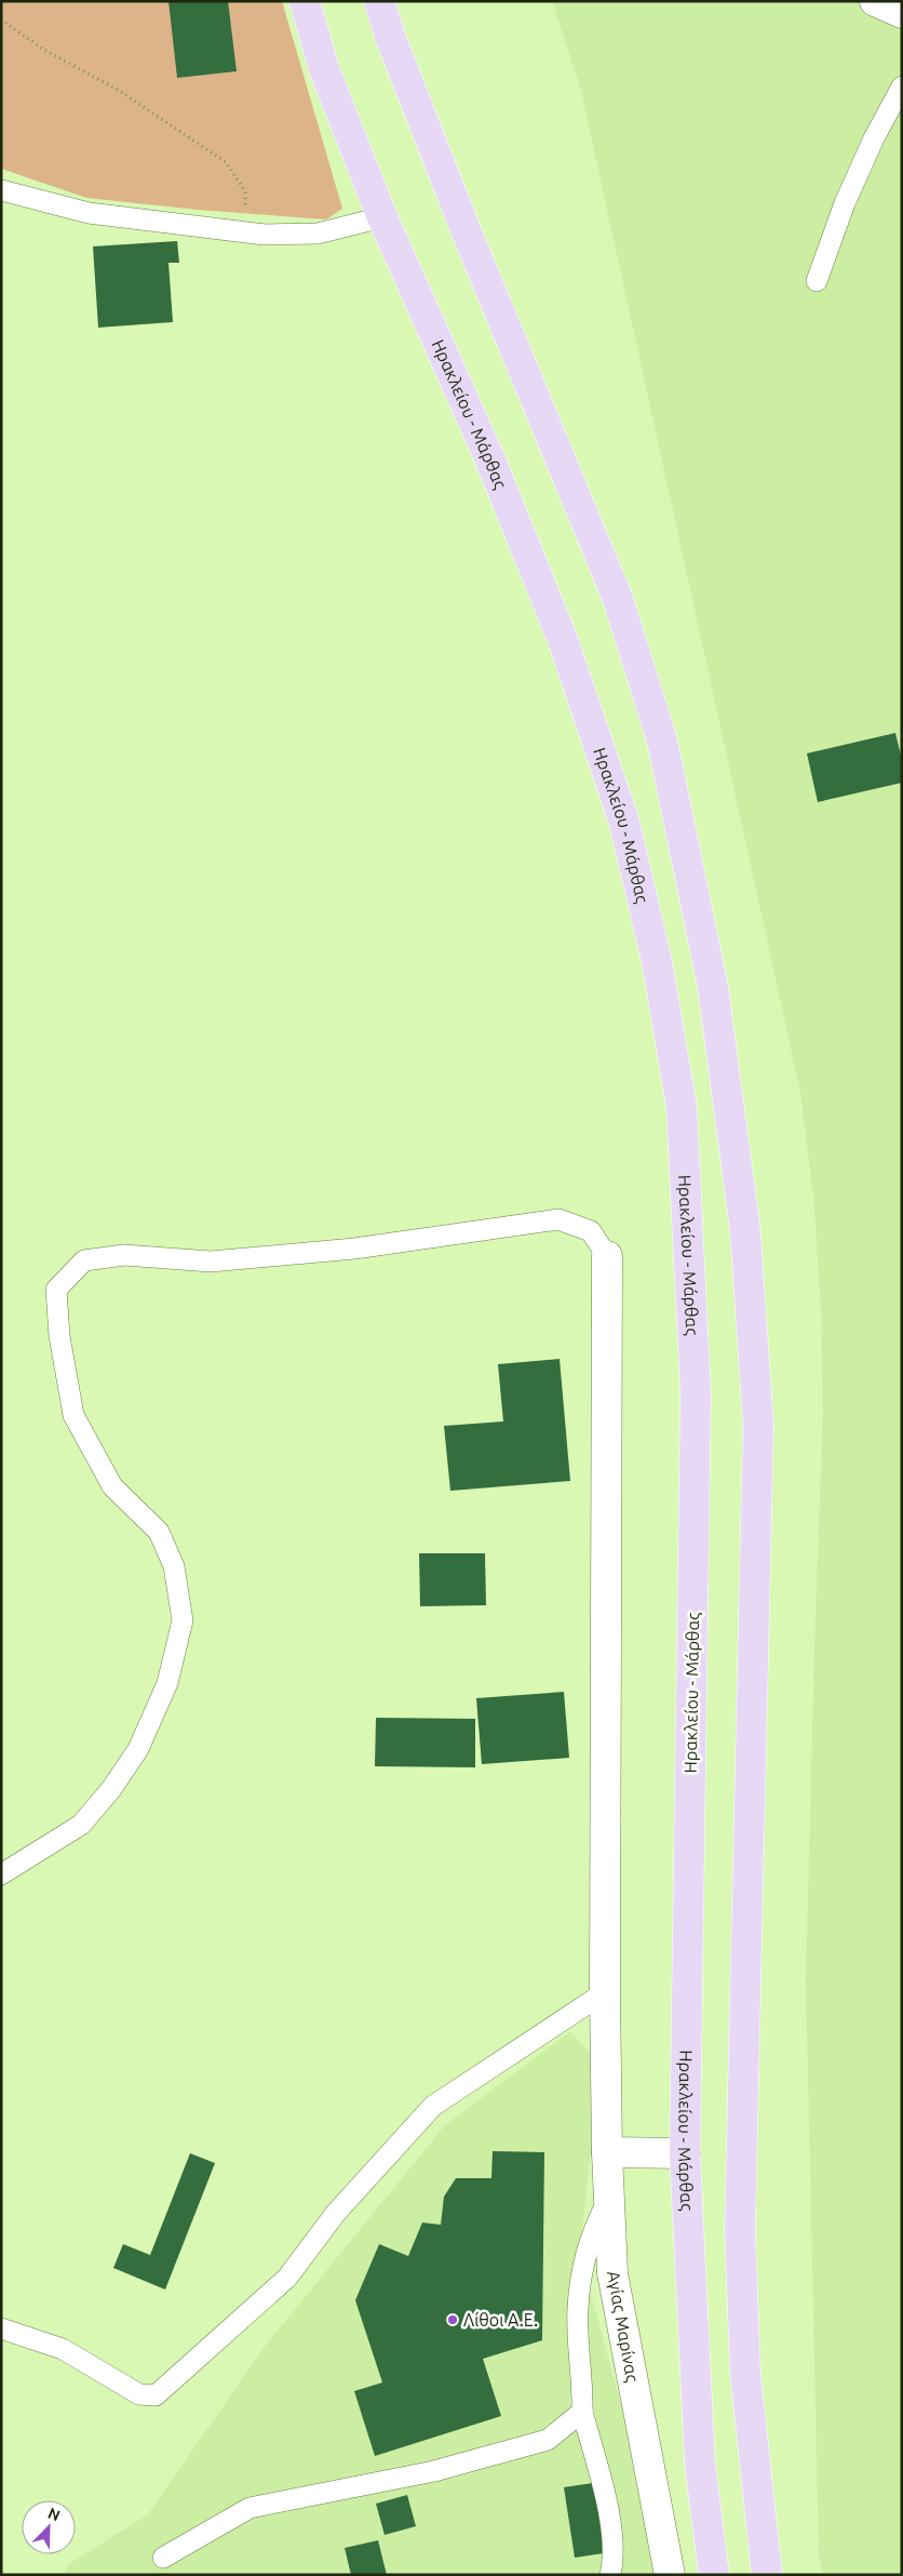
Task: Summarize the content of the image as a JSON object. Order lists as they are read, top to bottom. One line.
{"streets":{"main road":["Ηρακλείου - Μάρθας"],"street":["Αγίας Μαρίνας"]},"places":["Λίθοι Α.Ε."],"north":"top right"}
